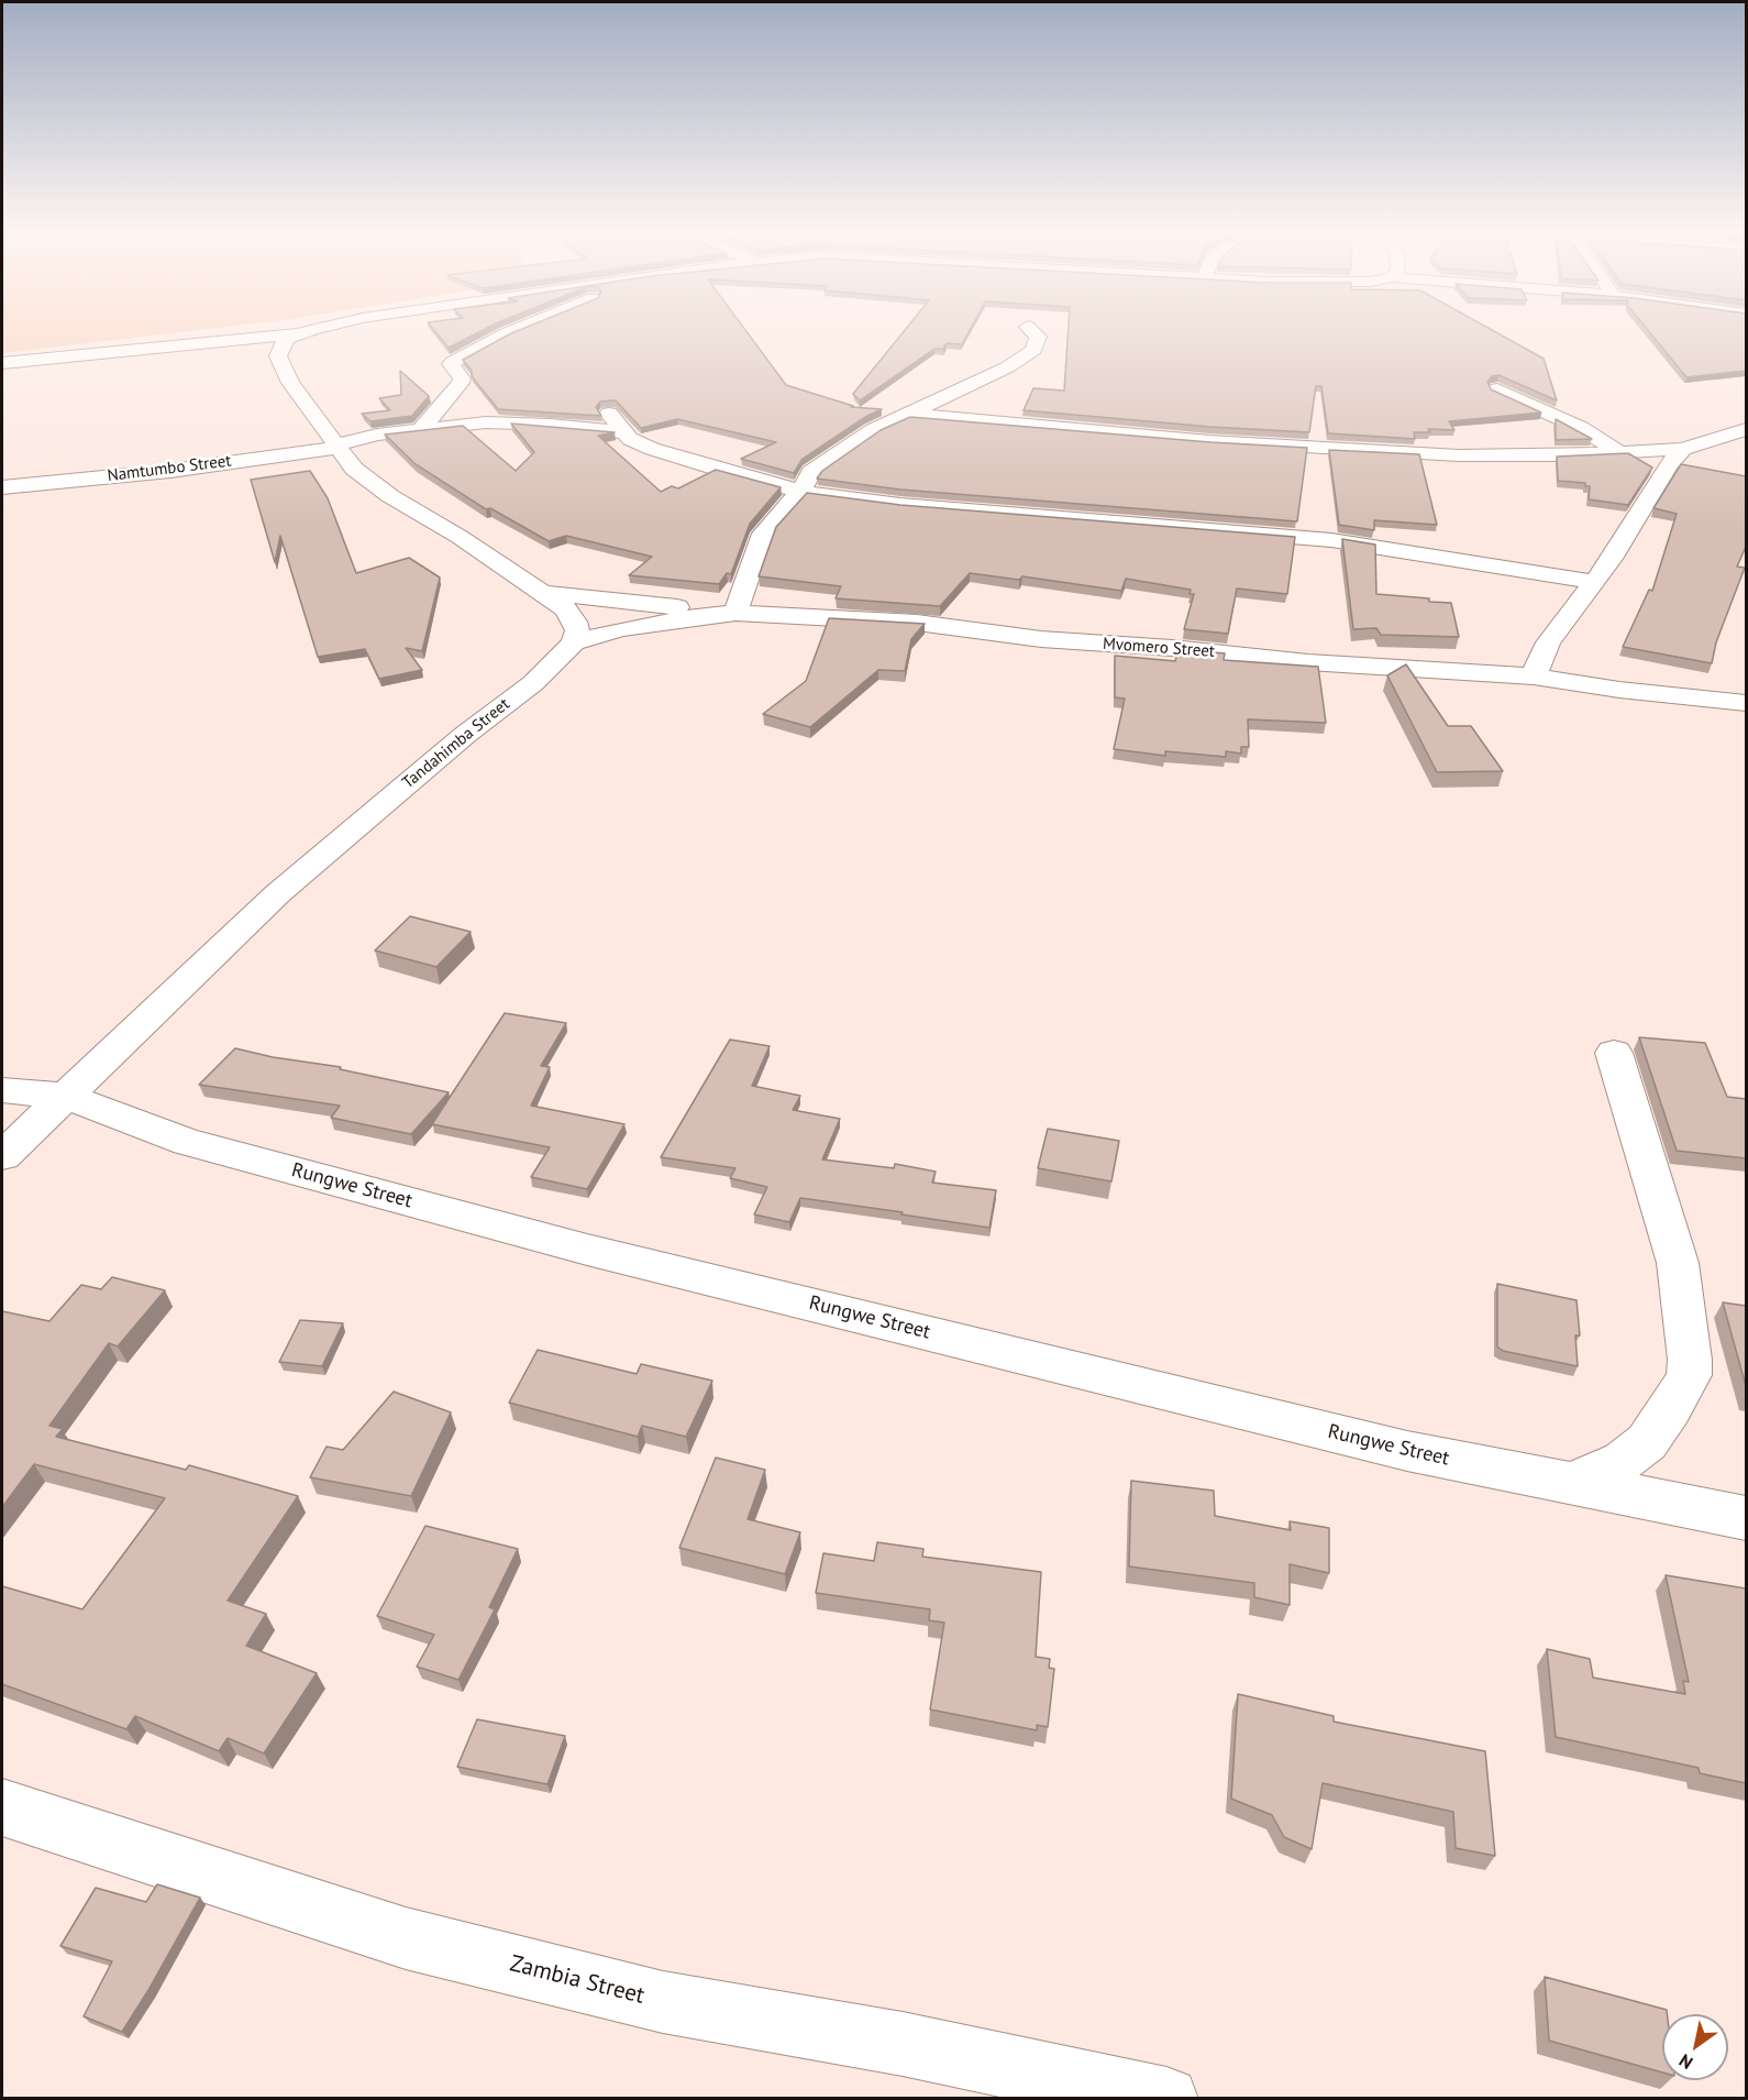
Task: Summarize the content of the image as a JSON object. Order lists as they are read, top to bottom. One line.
{"streets":{"street":["Namtumbo Street","Mvomero Street","Tandahimba Street","Rungwe Street","Zambia Street"]},"crossings":[["Mvomero Street","Tandahimba Street"],["Tandahimba Street","Rungwe Street"]],"north":"bottom left"}
